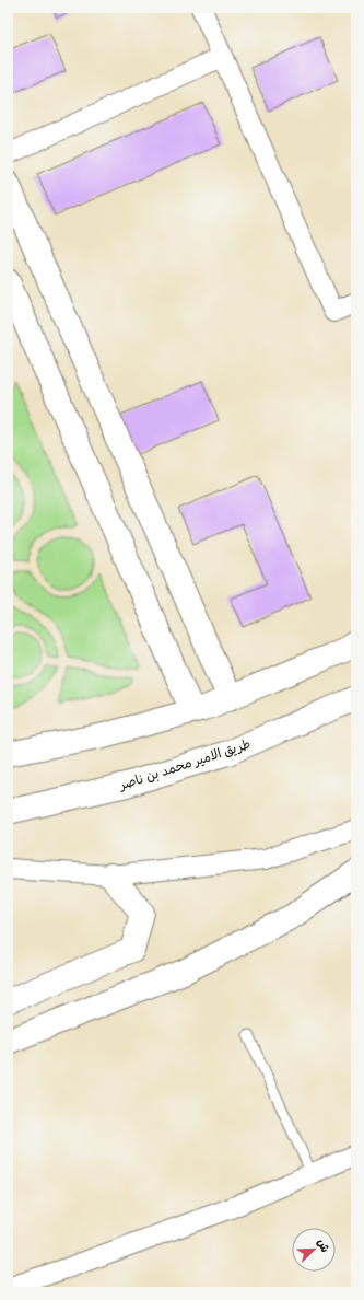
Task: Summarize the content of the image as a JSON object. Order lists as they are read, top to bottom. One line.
{"streets":{"main road":["طريق الامير محمد بن ناصر"]},"north":"top right"}
